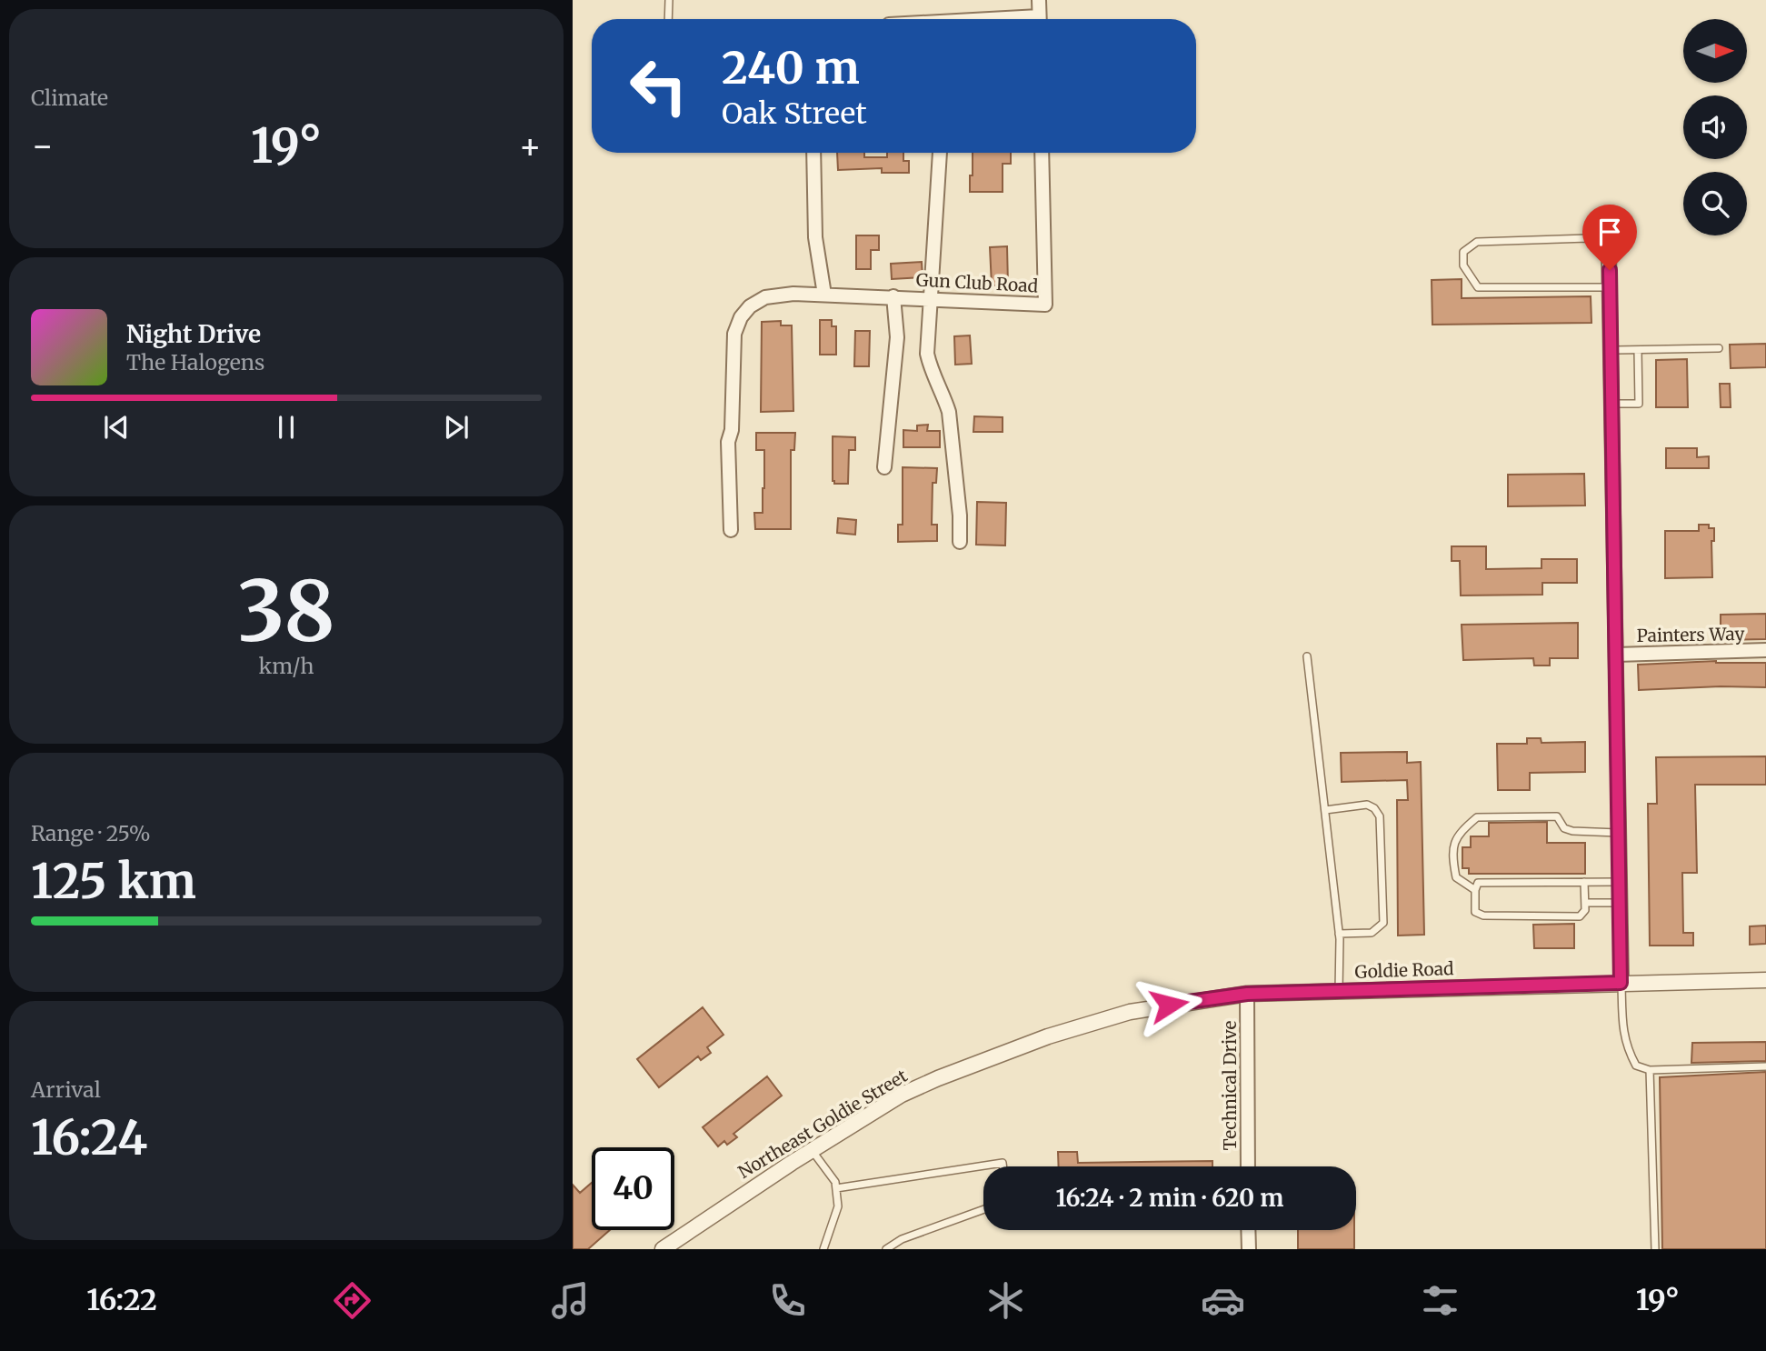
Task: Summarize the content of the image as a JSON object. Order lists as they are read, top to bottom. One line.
{"streets":{"street":["Gun Club Road","Painters Way","Goldie Road","Technical Drive","Northeast Goldie Street"]},"crossings":[["Goldie Road","Technical Drive"],["Goldie Road","Northeast Goldie Street"]],"north":"right","page":{"tile":["Climate",["38","km/h"],["Range · 25%","125 km"],["Arrival","16:24"]],"turn":["240 m","Oak Street"],"heat":["−","19°","+"],"song":["Night Drive","The Halogens"],"limit":"40","trip":"16:24 · 2 min · 620 m","tabs":["16:22","19°"]}}
